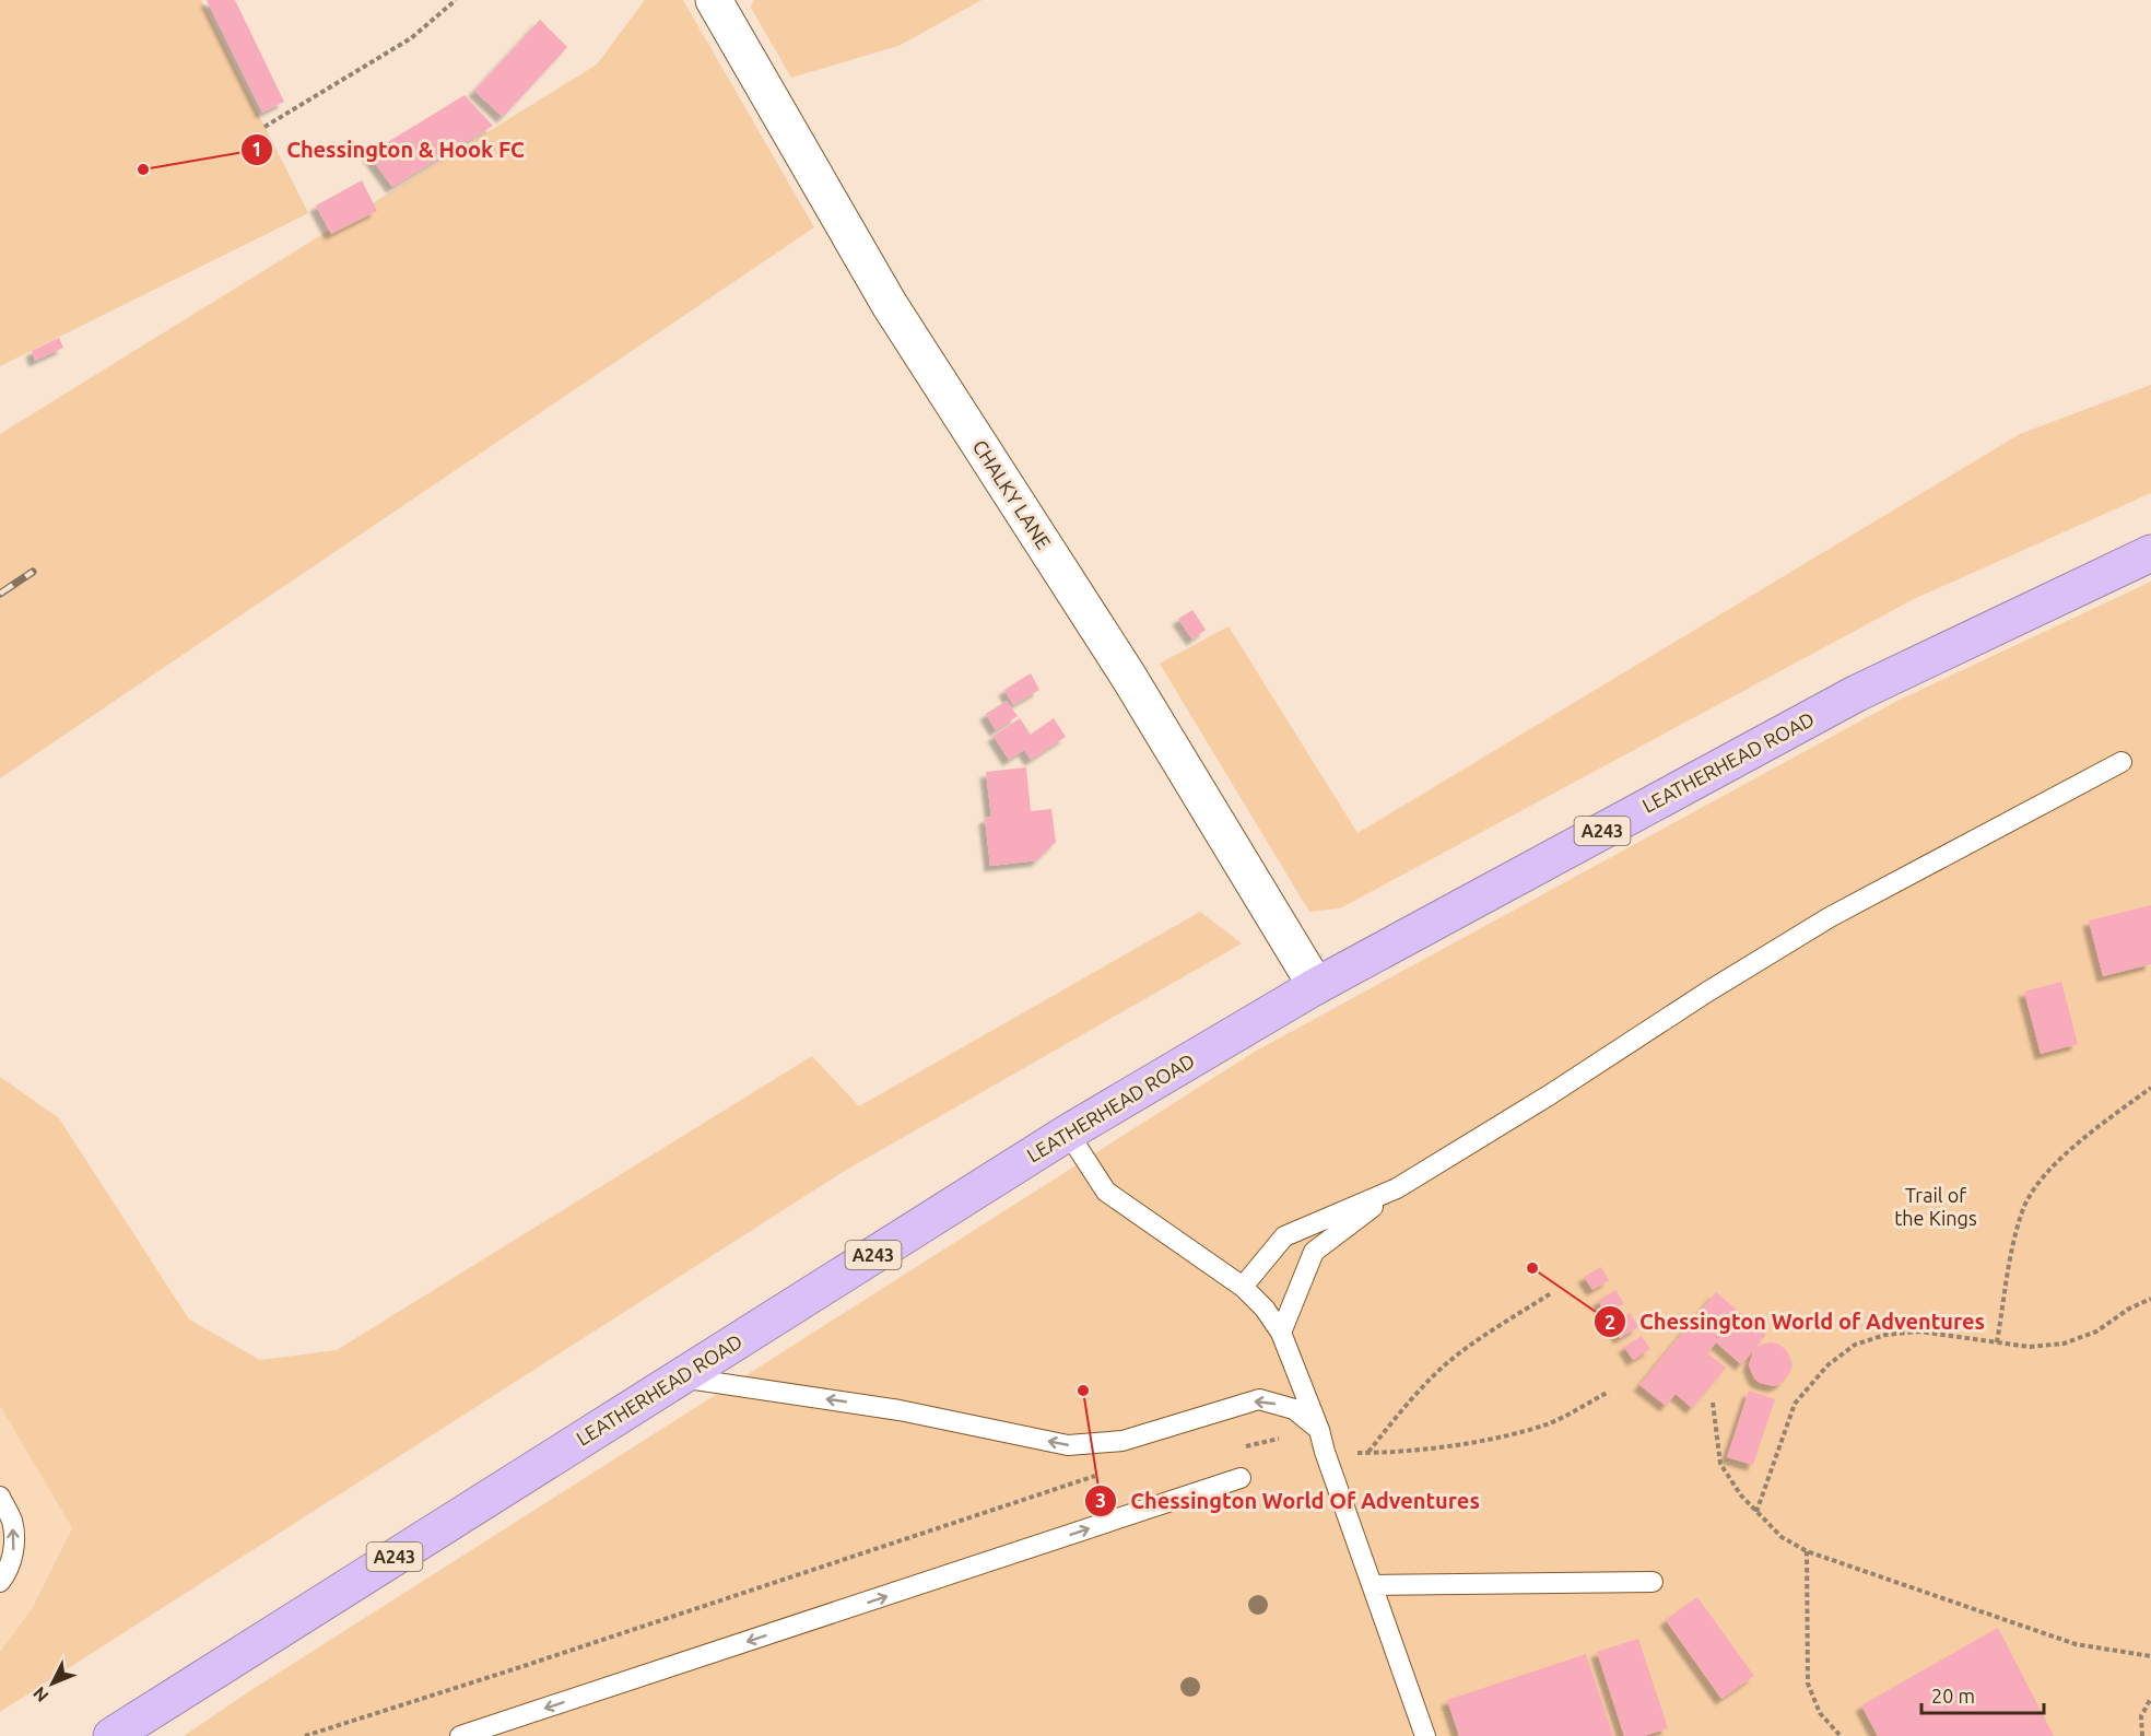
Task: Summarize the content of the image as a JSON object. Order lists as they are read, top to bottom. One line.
{"streets":{"highway":["LEATHERHEAD ROAD","A243"],"street":["CHALKY LANE"]},"crossings":[["CHALKY LANE","LEATHERHEAD ROAD"]],"parks":["Trail of the Kings"],"places":["Chessington & Hook FC","Chessington World of Adventures","Chessington World Of Adventures"],"scale_bar":"20 m","north":"bottom left"}
